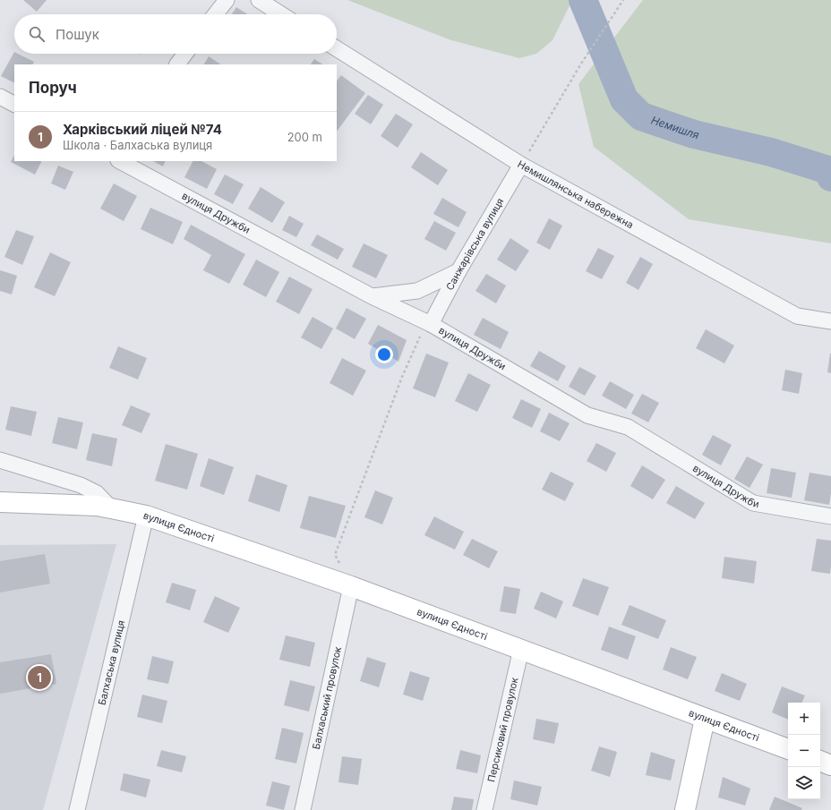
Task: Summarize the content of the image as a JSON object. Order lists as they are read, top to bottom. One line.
{"streets":{"main road":["вулиця Єдності"],"street":["Немишлянська набережна","вулиця Дружби","Санжарівська вулиця","Балхаська вулиця","Балхаський провулок","Персиковий провулок"]},"crossings":[["Немишлянська набережна","Санжарівська вулиця"],["вулиця Дружби","Санжарівська вулиця"],["вулиця Єдності","Балхаська вулиця"],["вулиця Єдності","Балхаський провулок"],["вулиця Єдності","Персиковий провулок"]],"water":["Немишля"],"page":{"search":"Пошук","heading":"Поруч","list":[{"mark":"1","name":"Харківський ліцей №74","note":"Школа · Балхаська вулиця","value":"200 m"}],"pins":"1","map_buttons":["+","−"]}}
